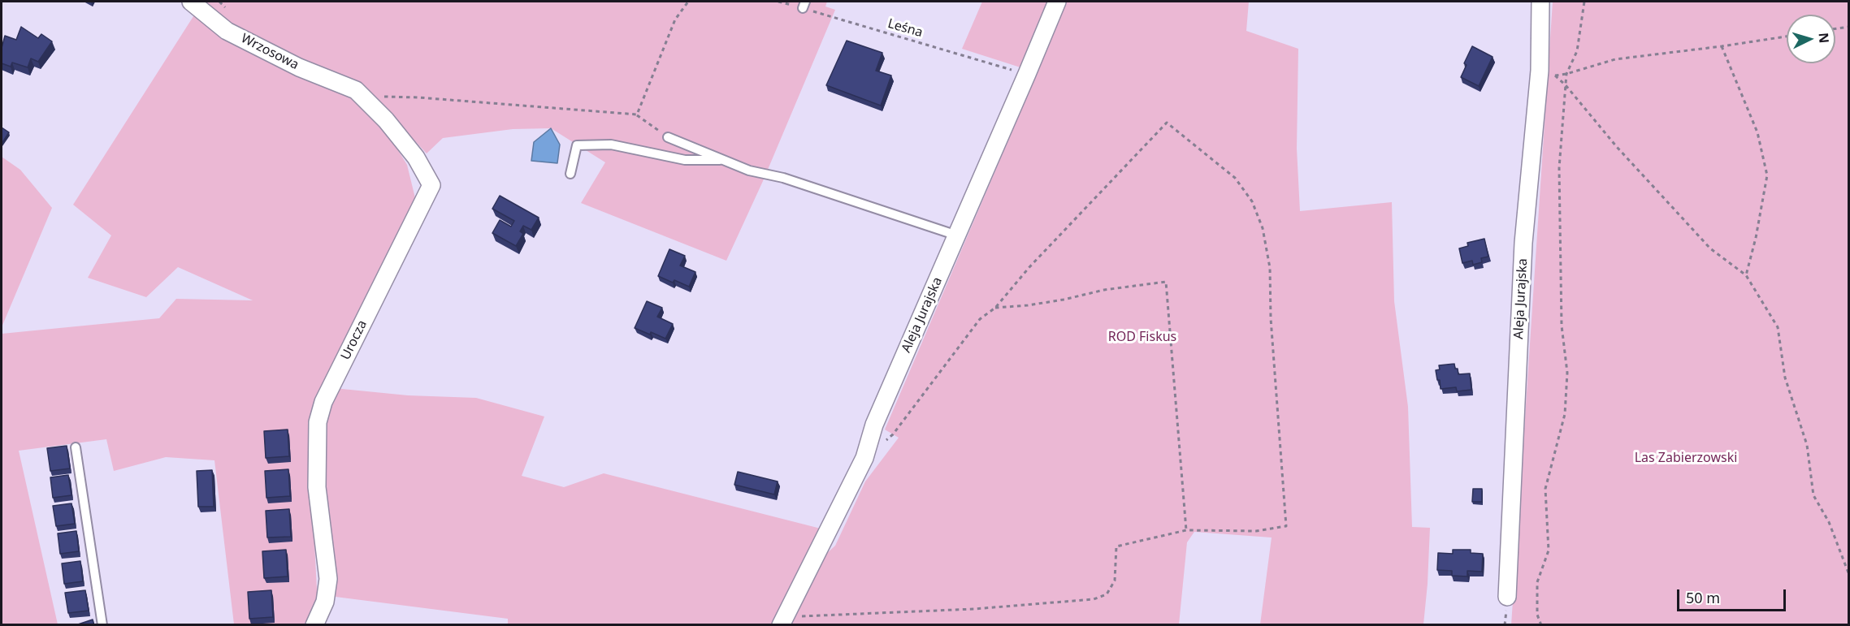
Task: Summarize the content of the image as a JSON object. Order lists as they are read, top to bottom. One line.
{"streets":{"street":["Wrzosowa","Aleja Jurajska","Urocza"],"path":["Leśna"]},"crossings":[["Leśna","Aleja Jurajska"],["Wrzosowa","Urocza"]],"parks":["ROD Fiskus","Las Zabierzowski"],"scale_bar":"50 m","north":"right"}
